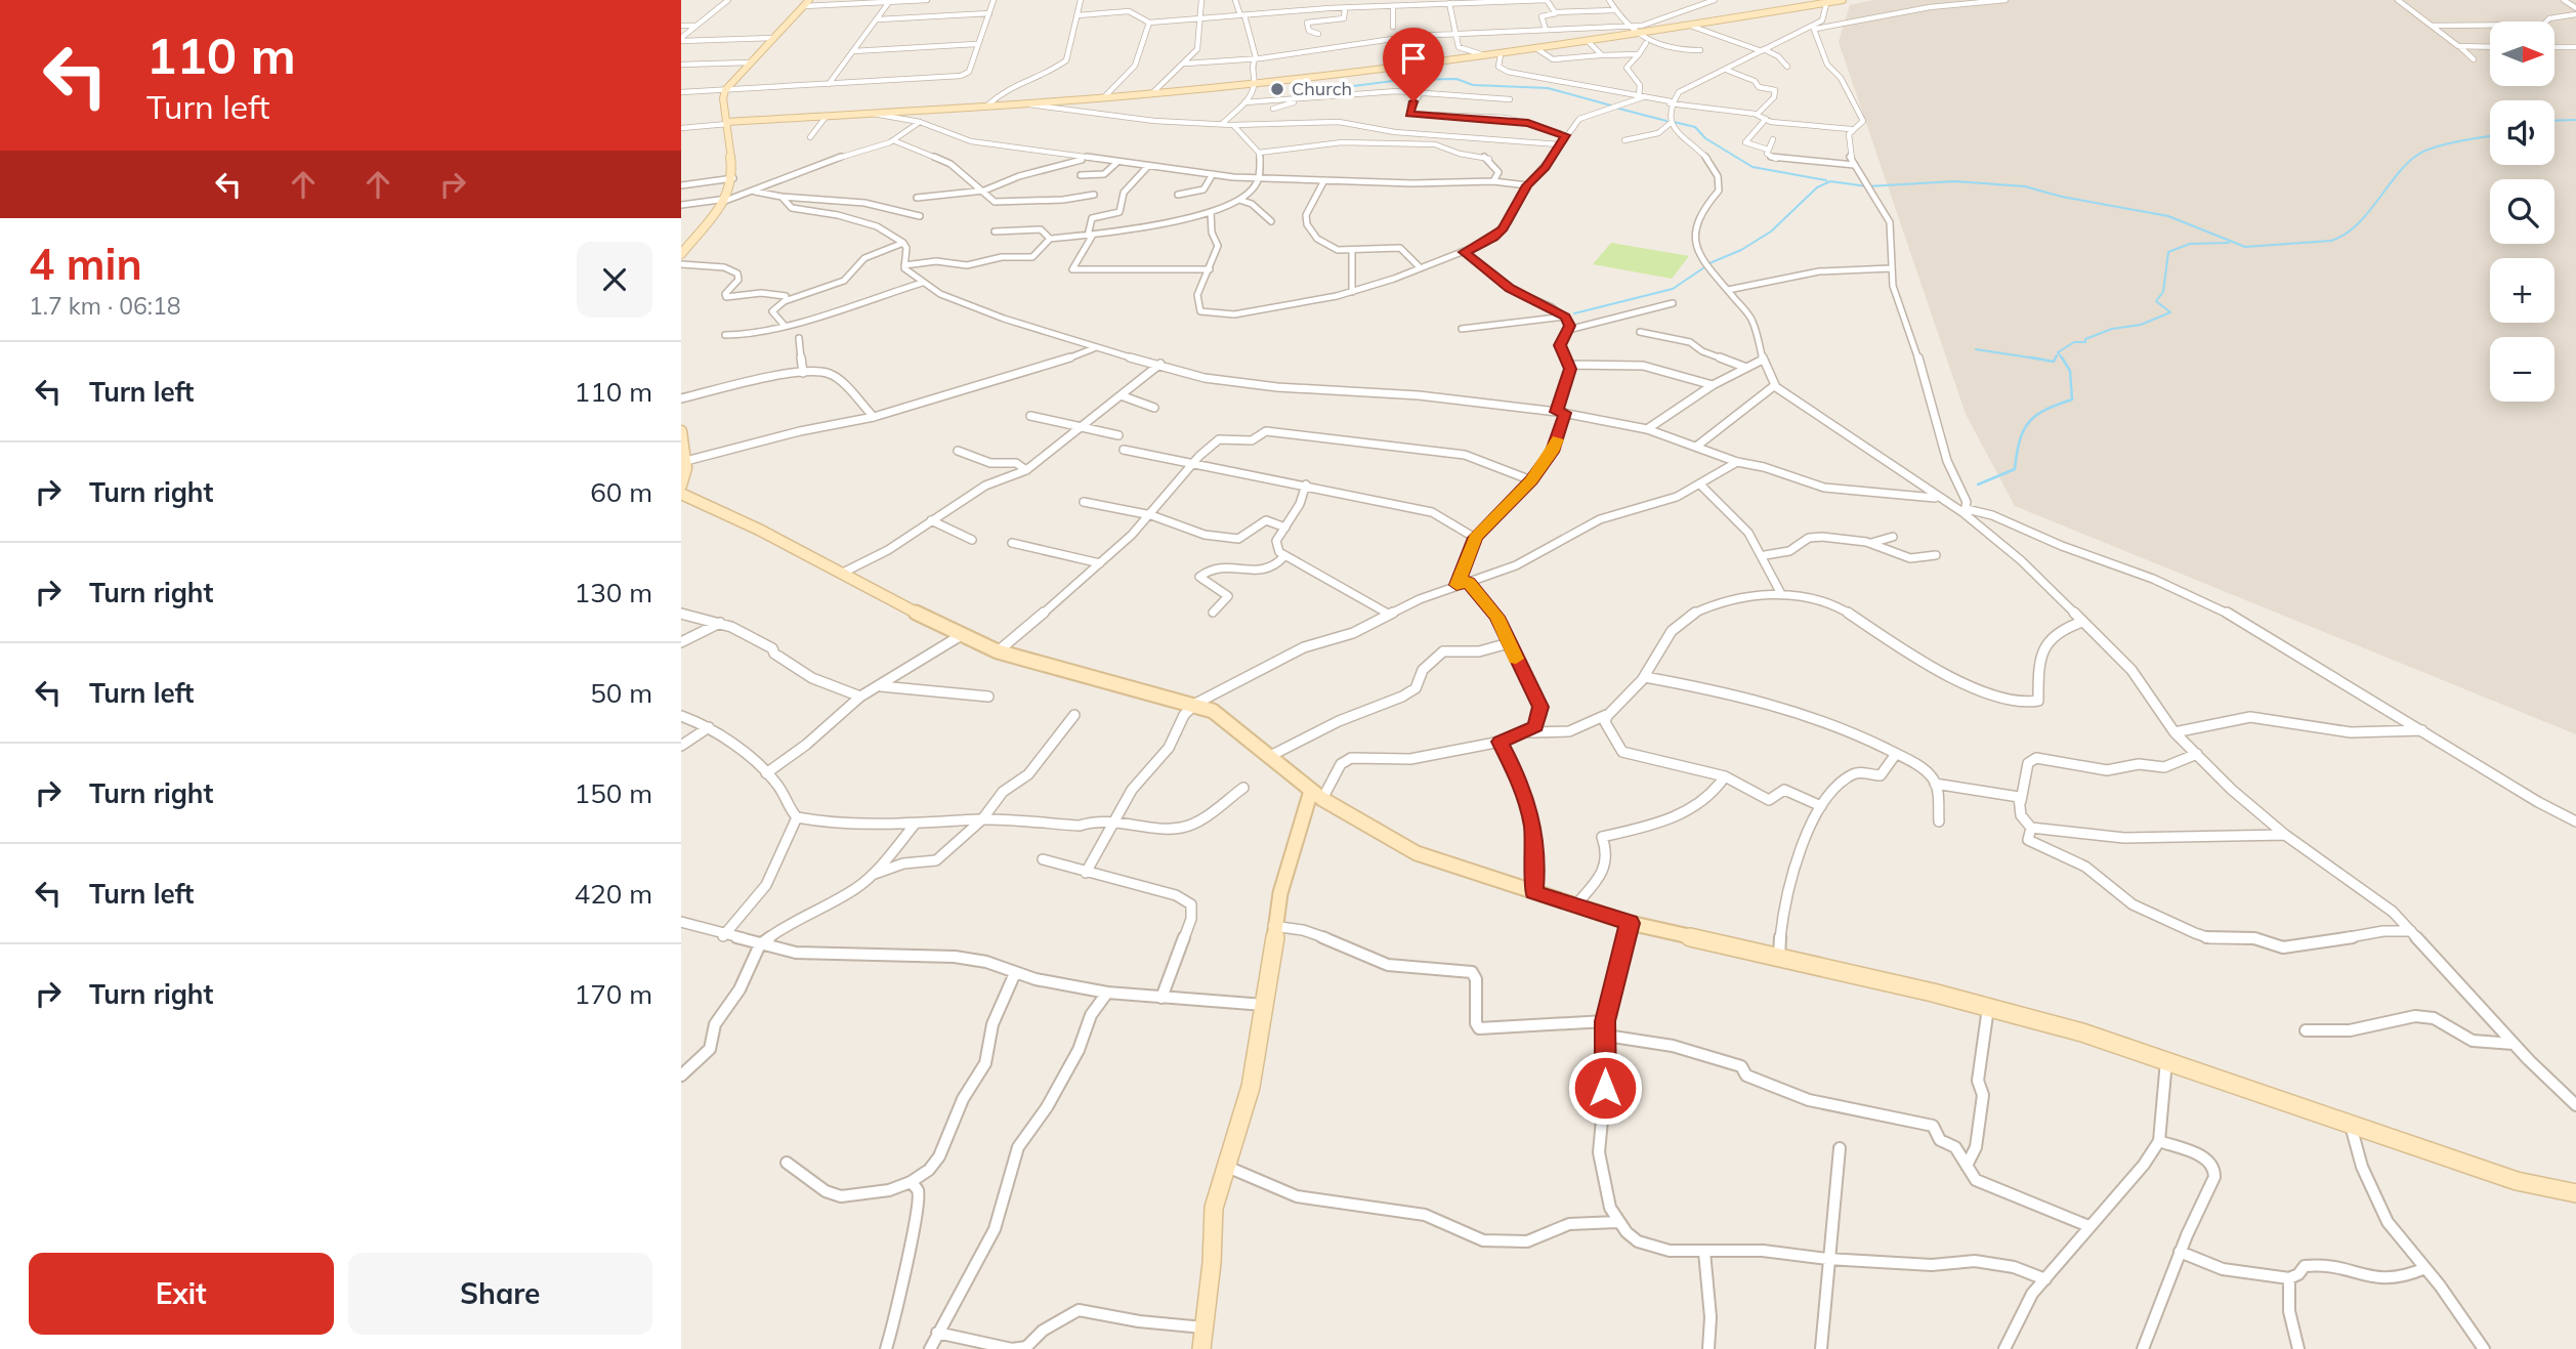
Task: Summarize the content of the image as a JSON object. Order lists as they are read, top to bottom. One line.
{"places":["Church"],"north":"right","page":{"turn":["110 m","Turn left"],"map_buttons":["+","−"],"heading":["4 min","1.7 km · 06:18"],"list":[{"name":"Turn left","value":"110 m"},{"name":"Turn right","value":"60 m"},{"name":"Turn right","value":"130 m"},{"name":"Turn left","value":"50 m"},{"name":"Turn right","value":"150 m"},{"name":"Turn left","value":"420 m"},{"name":"Turn right","value":"170 m"}],"buttons":["Exit","Share"]}}
